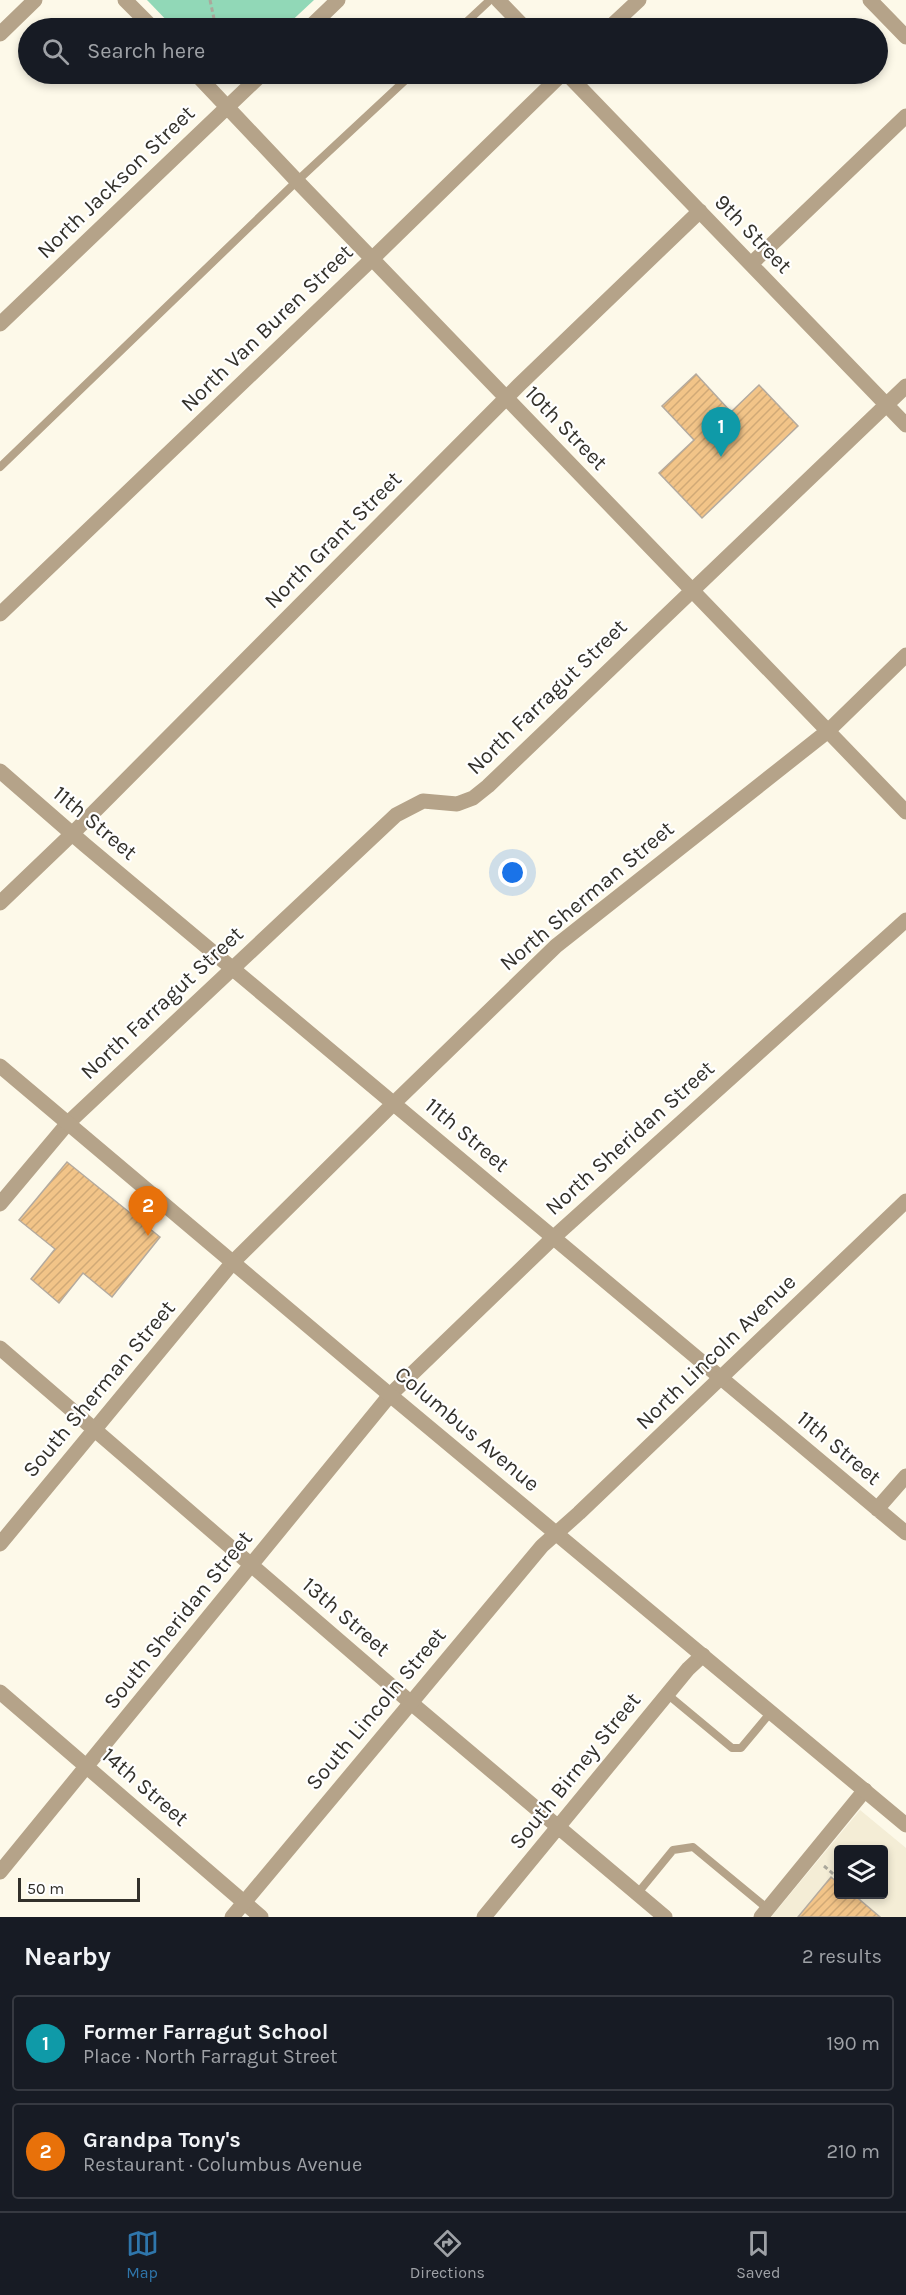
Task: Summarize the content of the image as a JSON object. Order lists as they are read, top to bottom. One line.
{"streets":{"street":["North Jackson Street","9th Street","North Van Buren Street","10th Street","North Grant Street","North Farragut Street","11th Street","North Sherman Street","North Sheridan Street","North Lincoln Avenue","South Sherman Street","Columbus Avenue","13th Street","South Sheridan Street","South Lincoln Street","South Birney Street","14th Street"]},"crossings":[["North Jackson Street","10th Street"],["9th Street","North Grant Street"],["9th Street","North Farragut Street"],["North Van Buren Street","10th Street"],["10th Street","North Grant Street"],["10th Street","North Farragut Street"],["10th Street","North Sherman Street"],["North Grant Street","11th Street"],["North Farragut Street","11th Street"],["North Farragut Street","Columbus Avenue"],["11th Street","North Sherman Street"],["11th Street","North Sheridan Street"],["11th Street","North Lincoln Avenue"],["North Sherman Street","South Sherman Street"],["North Sherman Street","Columbus Avenue"],["North Sheridan Street","Columbus Avenue"],["North Sheridan Street","South Sheridan Street"],["North Lincoln Avenue","Columbus Avenue"],["North Lincoln Avenue","South Lincoln Street"],["South Sherman Street","Columbus Avenue"],["South Sherman Street","13th Street"],["Columbus Avenue","South Sheridan Street"],["Columbus Avenue","South Lincoln Street"],["Columbus Avenue","South Birney Street"],["13th Street","South Sheridan Street"],["13th Street","South Lincoln Street"],["13th Street","South Birney Street"],["South Sheridan Street","14th Street"],["South Lincoln Street","14th Street"]],"scale_bar":"50 m","page":{"search":"Search here","pins":["1","2"],"scale":"50 m","heading":["Nearby","2 results"],"list":[{"mark":"1","name":"Former Farragut School","note":"Place · North Farragut Street","value":"190 m"},{"mark":"2","name":"Grandpa Tony's","note":"Restaurant · Columbus Avenue","value":"210 m"}],"nav":["Map","Directions","Saved"]}}
